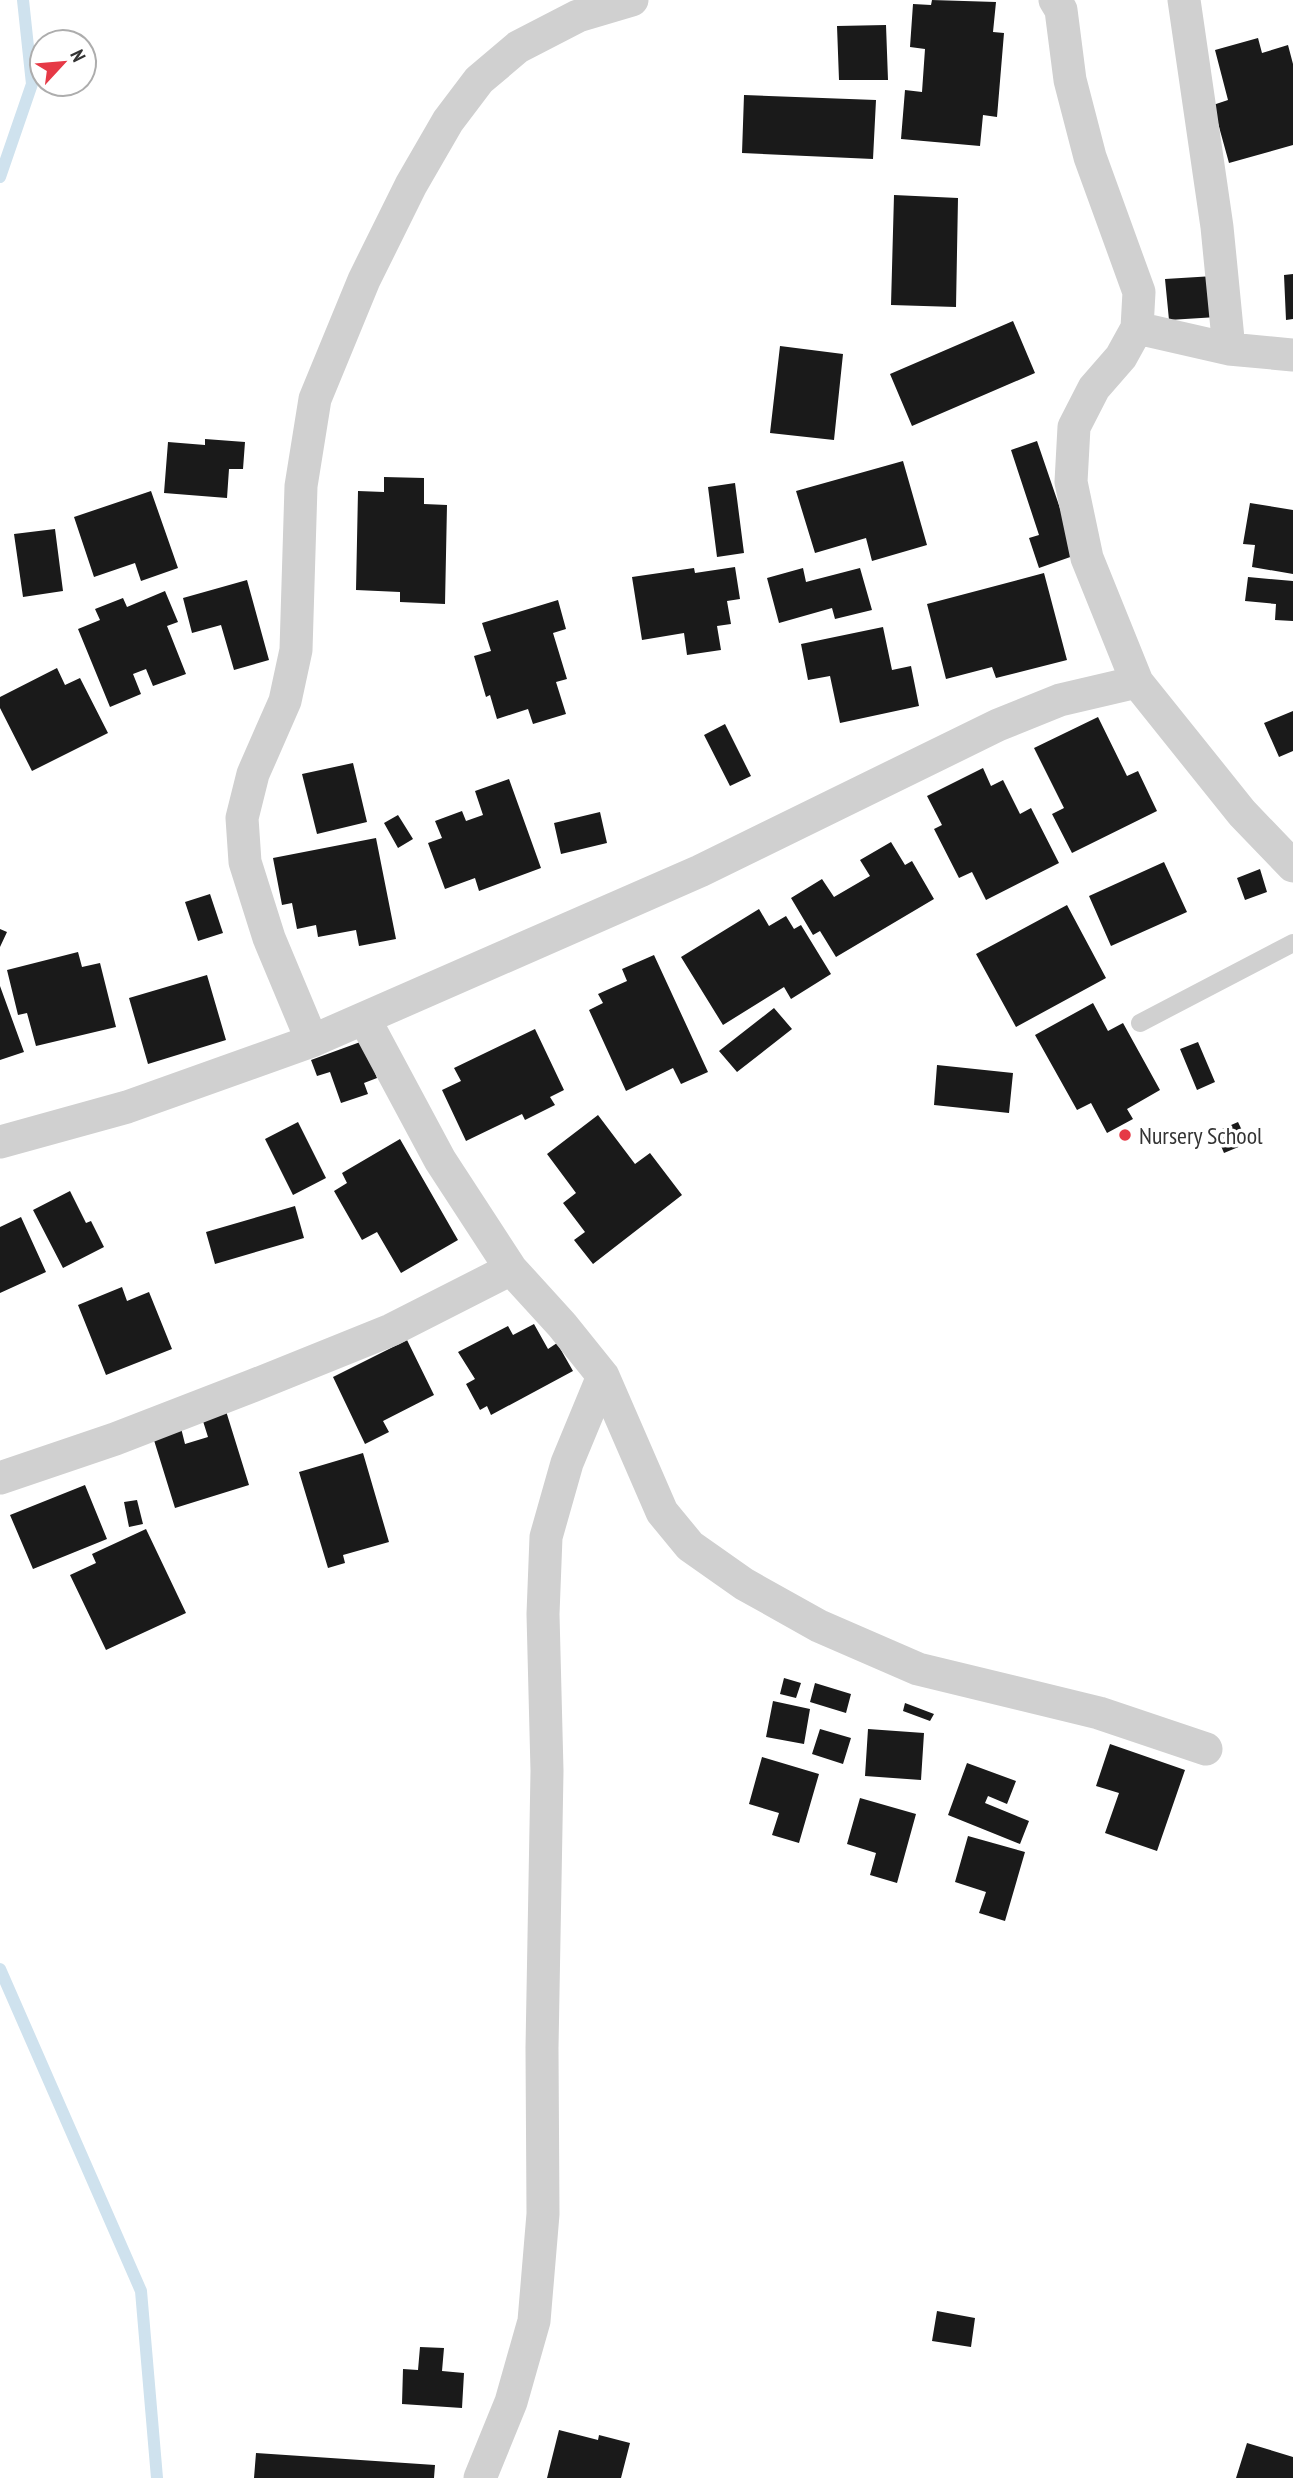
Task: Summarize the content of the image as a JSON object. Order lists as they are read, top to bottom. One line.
{"places":["Nursery School"],"north":"top right"}
